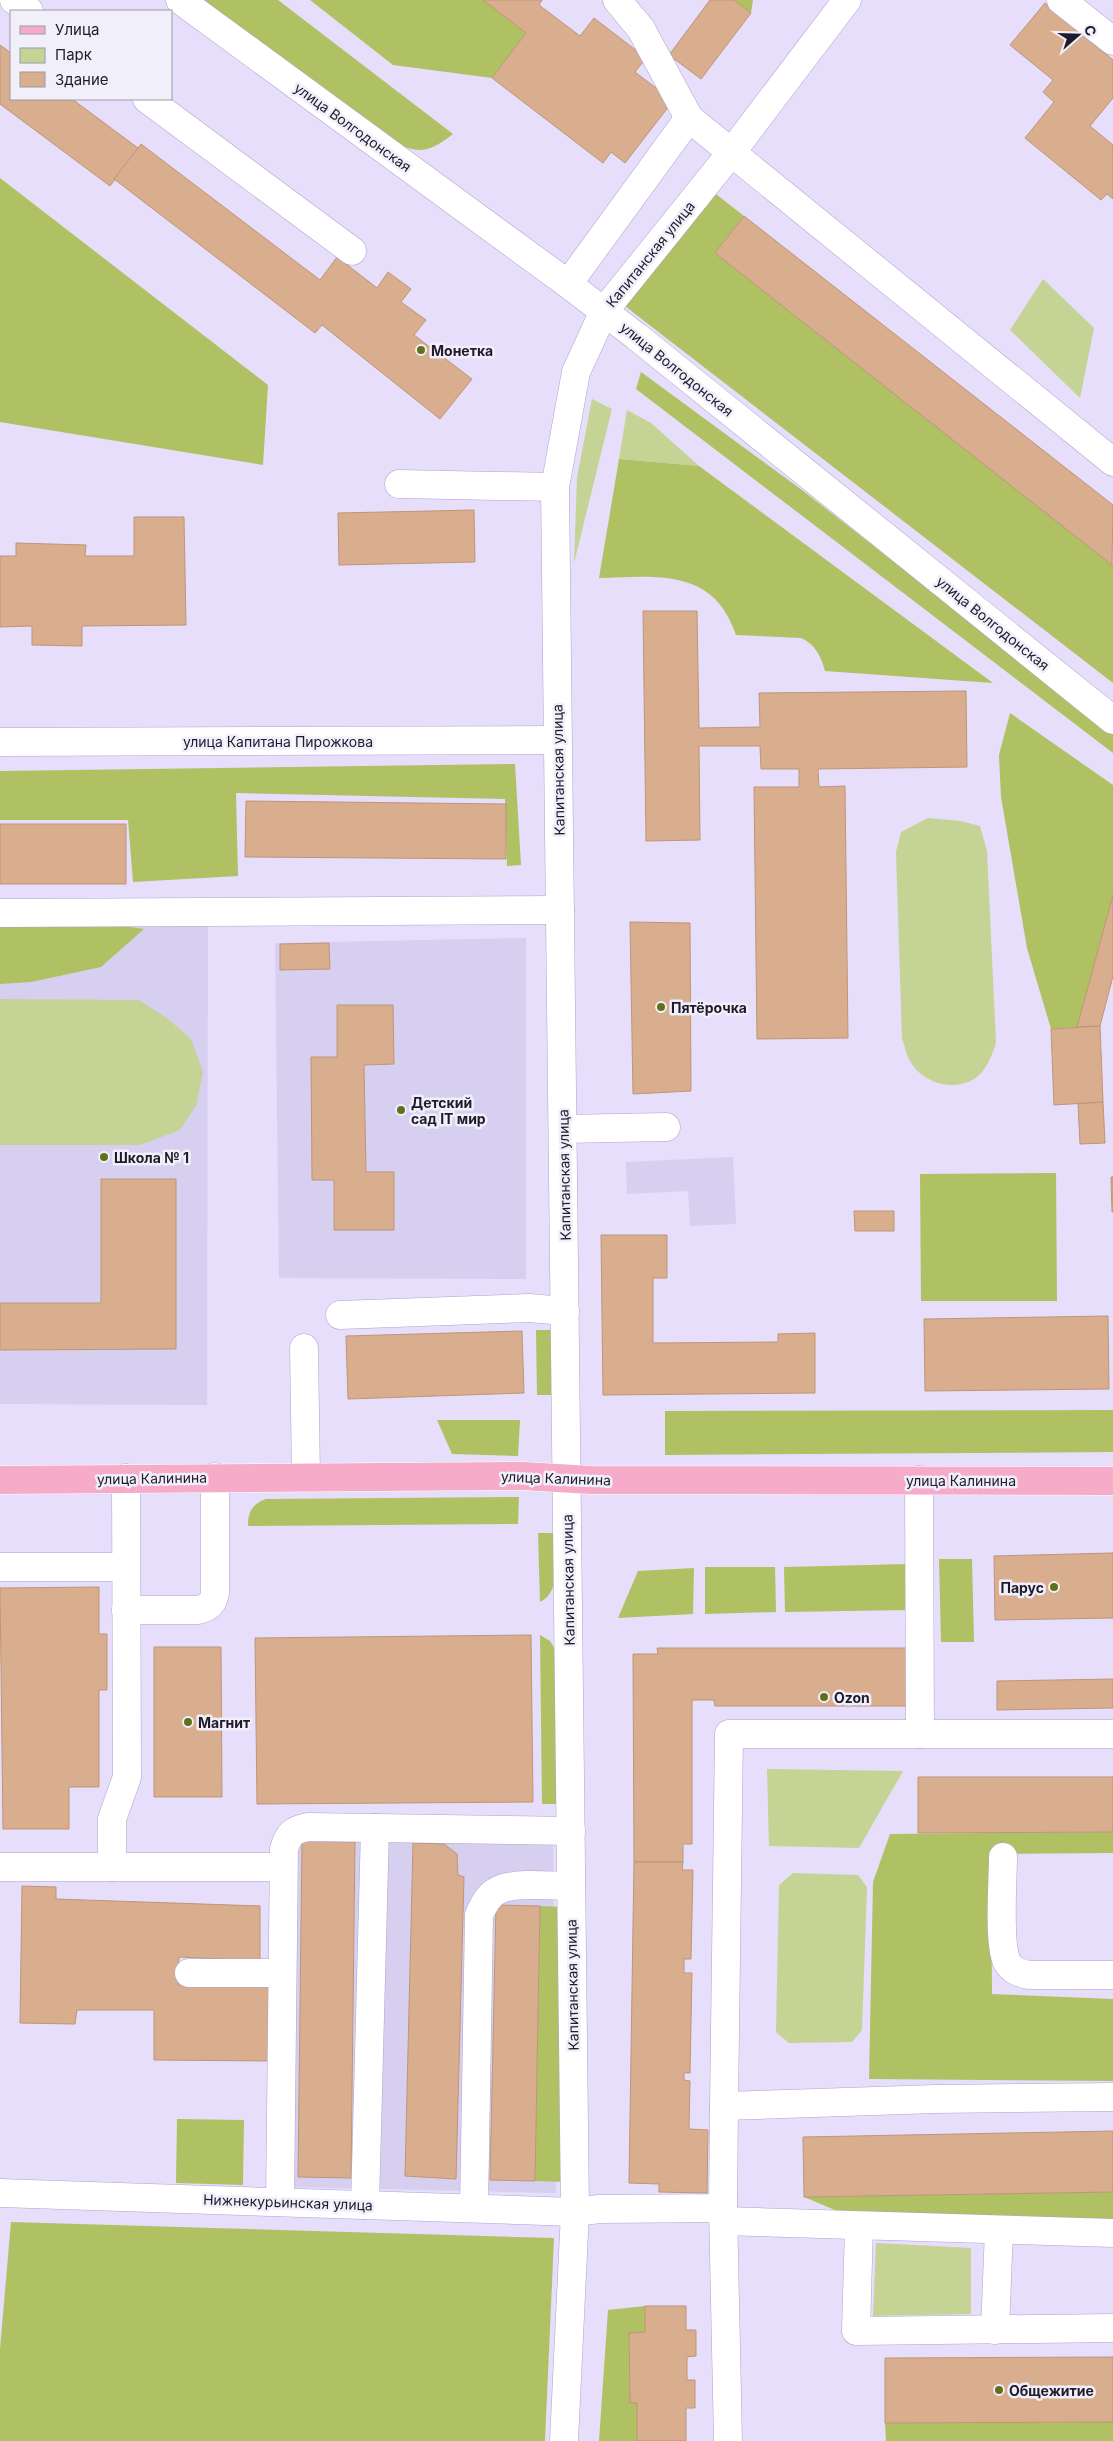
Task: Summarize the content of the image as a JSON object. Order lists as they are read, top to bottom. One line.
{"streets":{"main road":["улица Калинина"],"street":["улица Волгодонская","Капитанская улица","улица Капитана Пирожкова","Нижнекурьинская улица"]},"crossings":[["улица Волгодонская","Капитанская улица"],["Капитанская улица","улица Капитана Пирожкова"],["Капитанская улица","улица Калинина"],["Капитанская улица","Нижнекурьинская улица"]],"places":["Монетка","Пятёрочка","Детский сад IT мир","Школа № 1","Парус","Ozon","Магнит","Общежитие"],"legend":["Улица","Парк","Здание"],"north":"right"}
